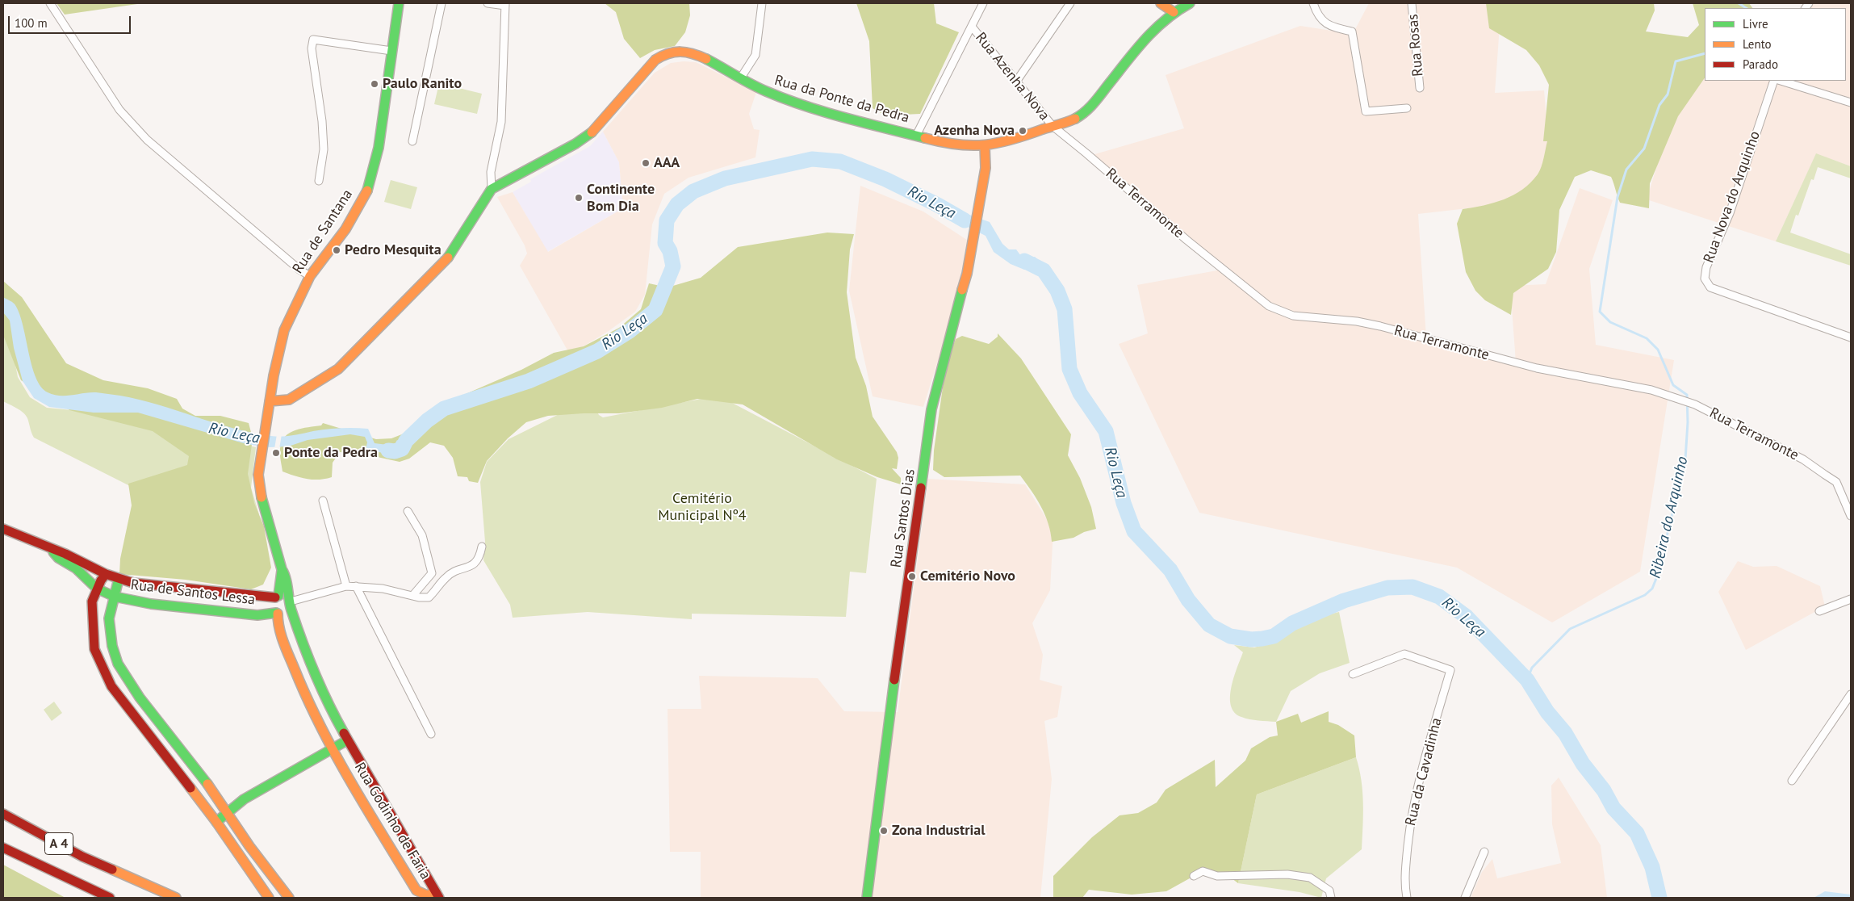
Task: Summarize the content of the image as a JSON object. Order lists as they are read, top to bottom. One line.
{"streets":{"main road":["Rua da Ponte da Pedra","Rua de Santana","Rua Santos Dias","Rua de Santos Lessa","Rua Godinho de Faria","A 4"],"street":["Rua Rosas","Rua Azenha Nova","Rua Nova do Arquinho","Rua Terramonte","Rua da Cavadinha"]},"crossings":[["Rua Azenha Nova","Rua da Ponte da Pedra"],["Rua Azenha Nova","Rua Terramonte"],["Rua da Ponte da Pedra","Rua Terramonte"],["Rua da Ponte da Pedra","Rua de Santana"],["Rua da Ponte da Pedra","Rua Santos Dias"],["Rua da Ponte da Pedra","Rua Godinho de Faria"],["Rua de Santana","Rua Godinho de Faria"],["Rua de Santos Lessa","Rua Godinho de Faria"]],"water":["Rio Leça","Ribeira do Arquinho"],"parks":["Cemitério Municipal Nº4"],"places":["Paulo Ranito","Azenha Nova","AAA","Continente Bom Dia","Pedro Mesquita","Ponte da Pedra","Cemitério Novo","Zona Industrial"],"legend":["Livre","Lento","Parado"],"scale_bar":"100 m"}
